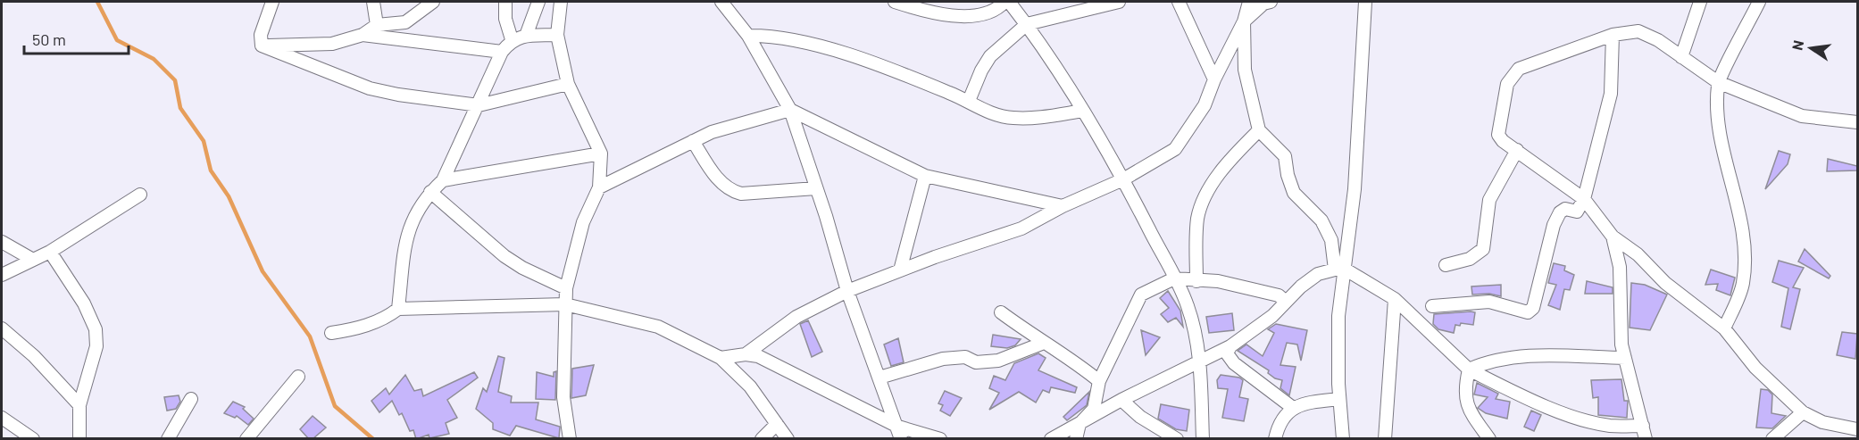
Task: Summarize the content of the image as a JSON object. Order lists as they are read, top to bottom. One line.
{"scale_bar":"50 m","north":"left"}
